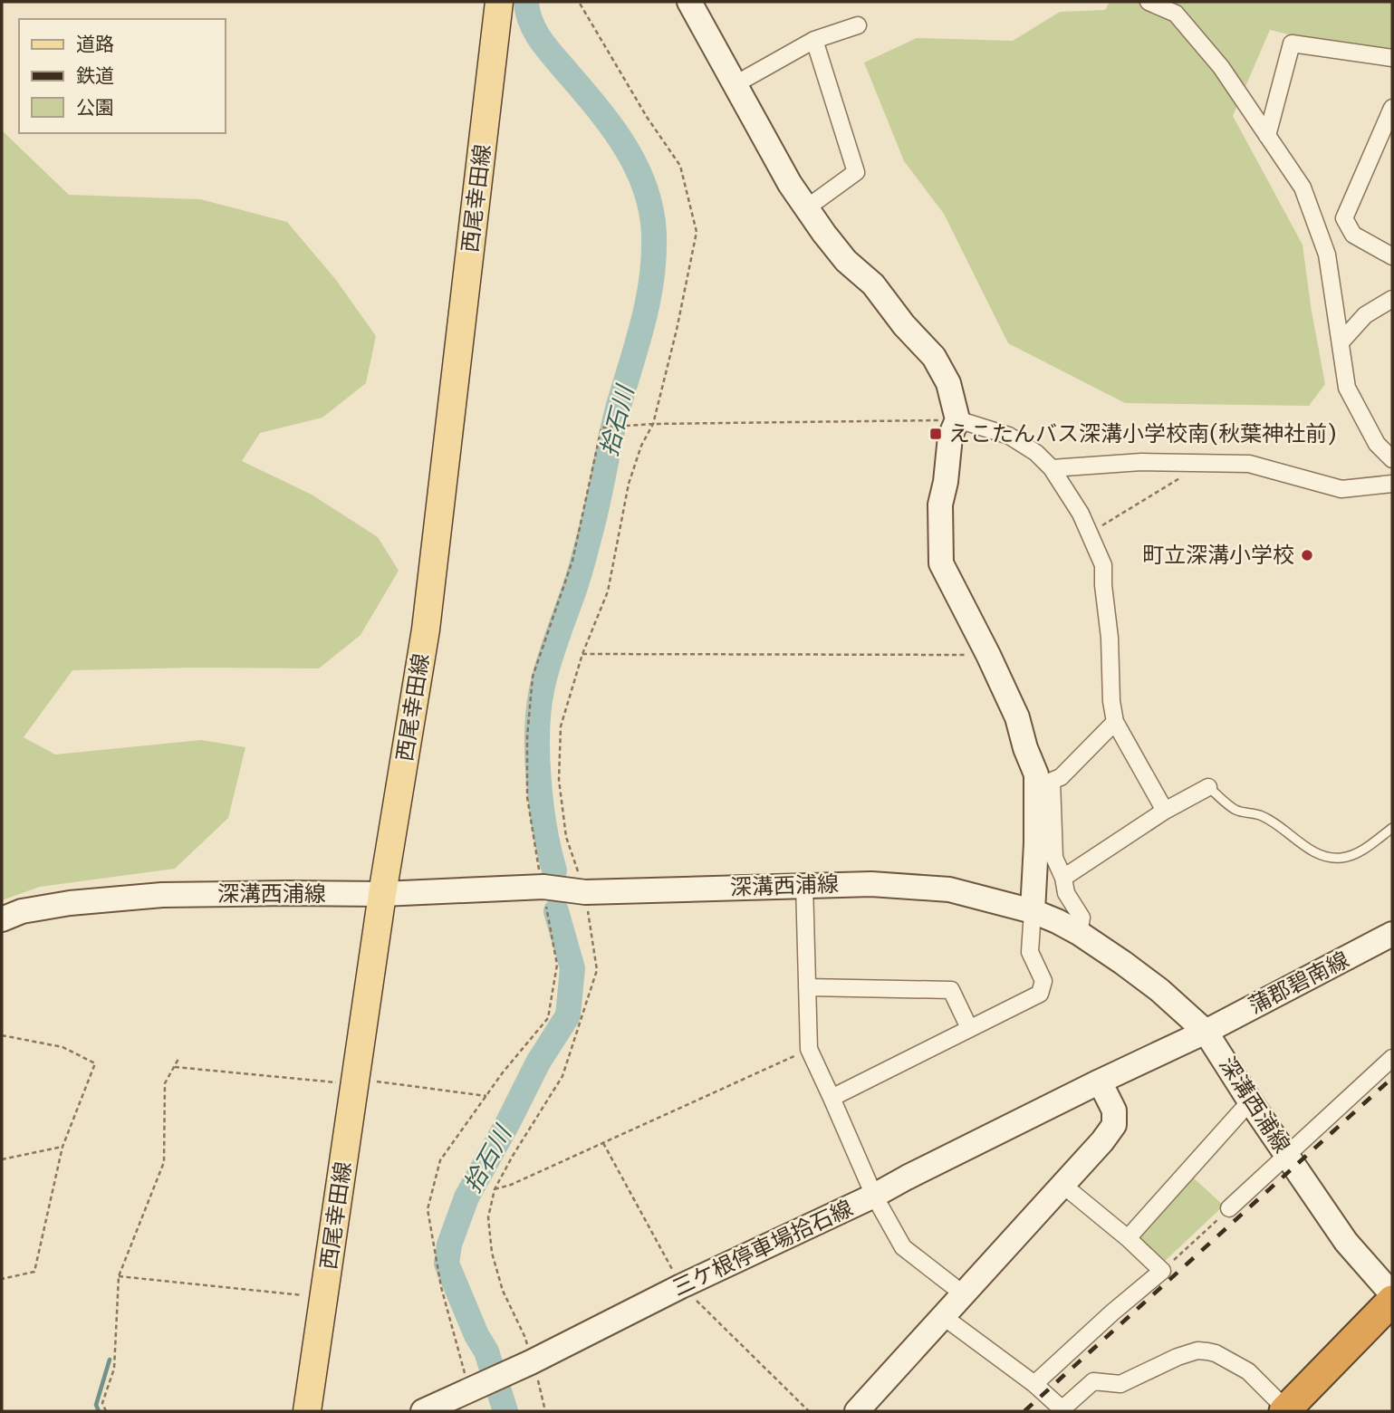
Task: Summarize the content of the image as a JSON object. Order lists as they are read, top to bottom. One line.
{"streets":{"main road":["西尾幸田線","深溝西浦線","蒲郡碧南線","三ケ根停車場拾石線"]},"crossings":[["西尾幸田線","深溝西浦線"],["深溝西浦線","蒲郡碧南線"],["深溝西浦線","三ケ根停車場拾石線"],["蒲郡碧南線","三ケ根停車場拾石線"]],"water":["拾石川"],"places":{"transit":["えこたんバス深溝小学校南(秋葉神社前)"],"other":["町立深溝小学校"]},"legend":["道路","鉄道","公園"]}
